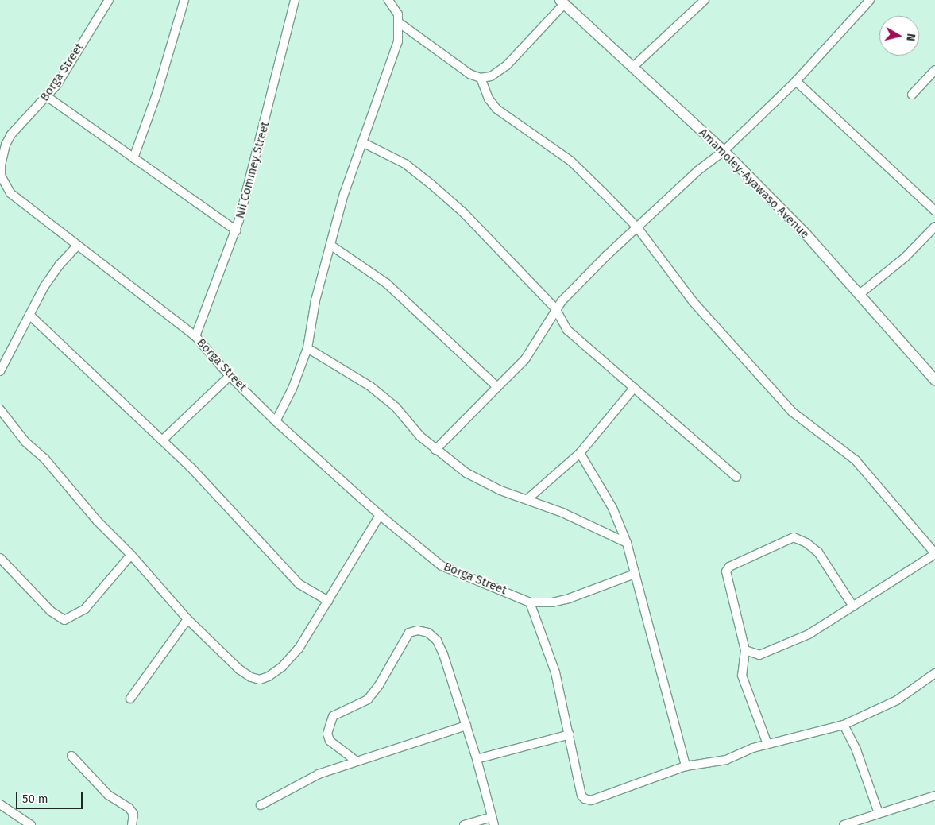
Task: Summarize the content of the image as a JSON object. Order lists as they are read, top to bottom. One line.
{"streets":{"street":["Borga Street","Nii Commey Street","Amamoley-Ayawaso Avenue"]},"crossings":[["Borga Street","Nii Commey Street"]],"scale_bar":"50 m","north":"right"}
